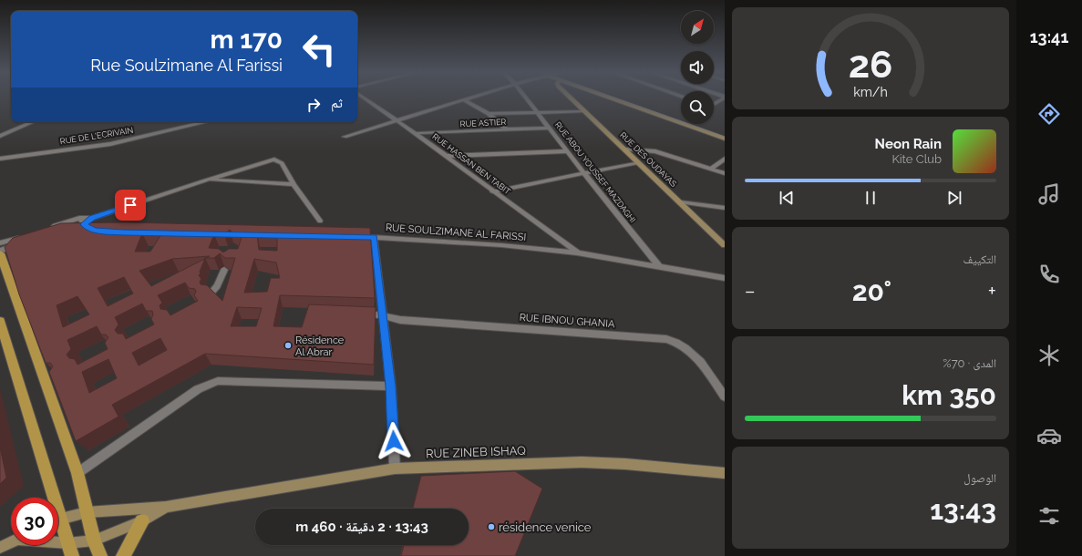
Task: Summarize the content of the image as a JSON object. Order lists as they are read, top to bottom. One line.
{"streets":{"street":["RUE ASTIER","RUE DE L'ECRIVAIN","RUE DES OUDAYAS","RUE HASSAN BEN TABIT","RUE ABOU YOUSSEF MAZDAGHI","RUE SOULZIMANE AL FARISSI","RUE IBNOU GHANIA","RUE ZINEB ISHAQ"]},"crossings":[["RUE ASTIER","RUE HASSAN BEN TABIT"],["RUE ASTIER","RUE ABOU YOUSSEF MAZDAGHI"],["RUE HASSAN BEN TABIT","RUE SOULZIMANE AL FARISSI"],["RUE ABOU YOUSSEF MAZDAGHI","RUE SOULZIMANE AL FARISSI"]],"places":["Résidence Al Abrar","résidence venice"],"north":"top right","page":{"tabs":"13:41","turn":["170 m","Rue Soulzimane Al Farissi"],"then":"ثم","song":["Neon Rain","Kite Club"],"tile":["التكييف",["المدى · 70%","350 km"],["الوصول","13:43"]],"heat":["−","20°","+"],"limit":"30","trip":"13:43 · 2 دقيقة · 460 m","gauge":["26","km/h"]}}
